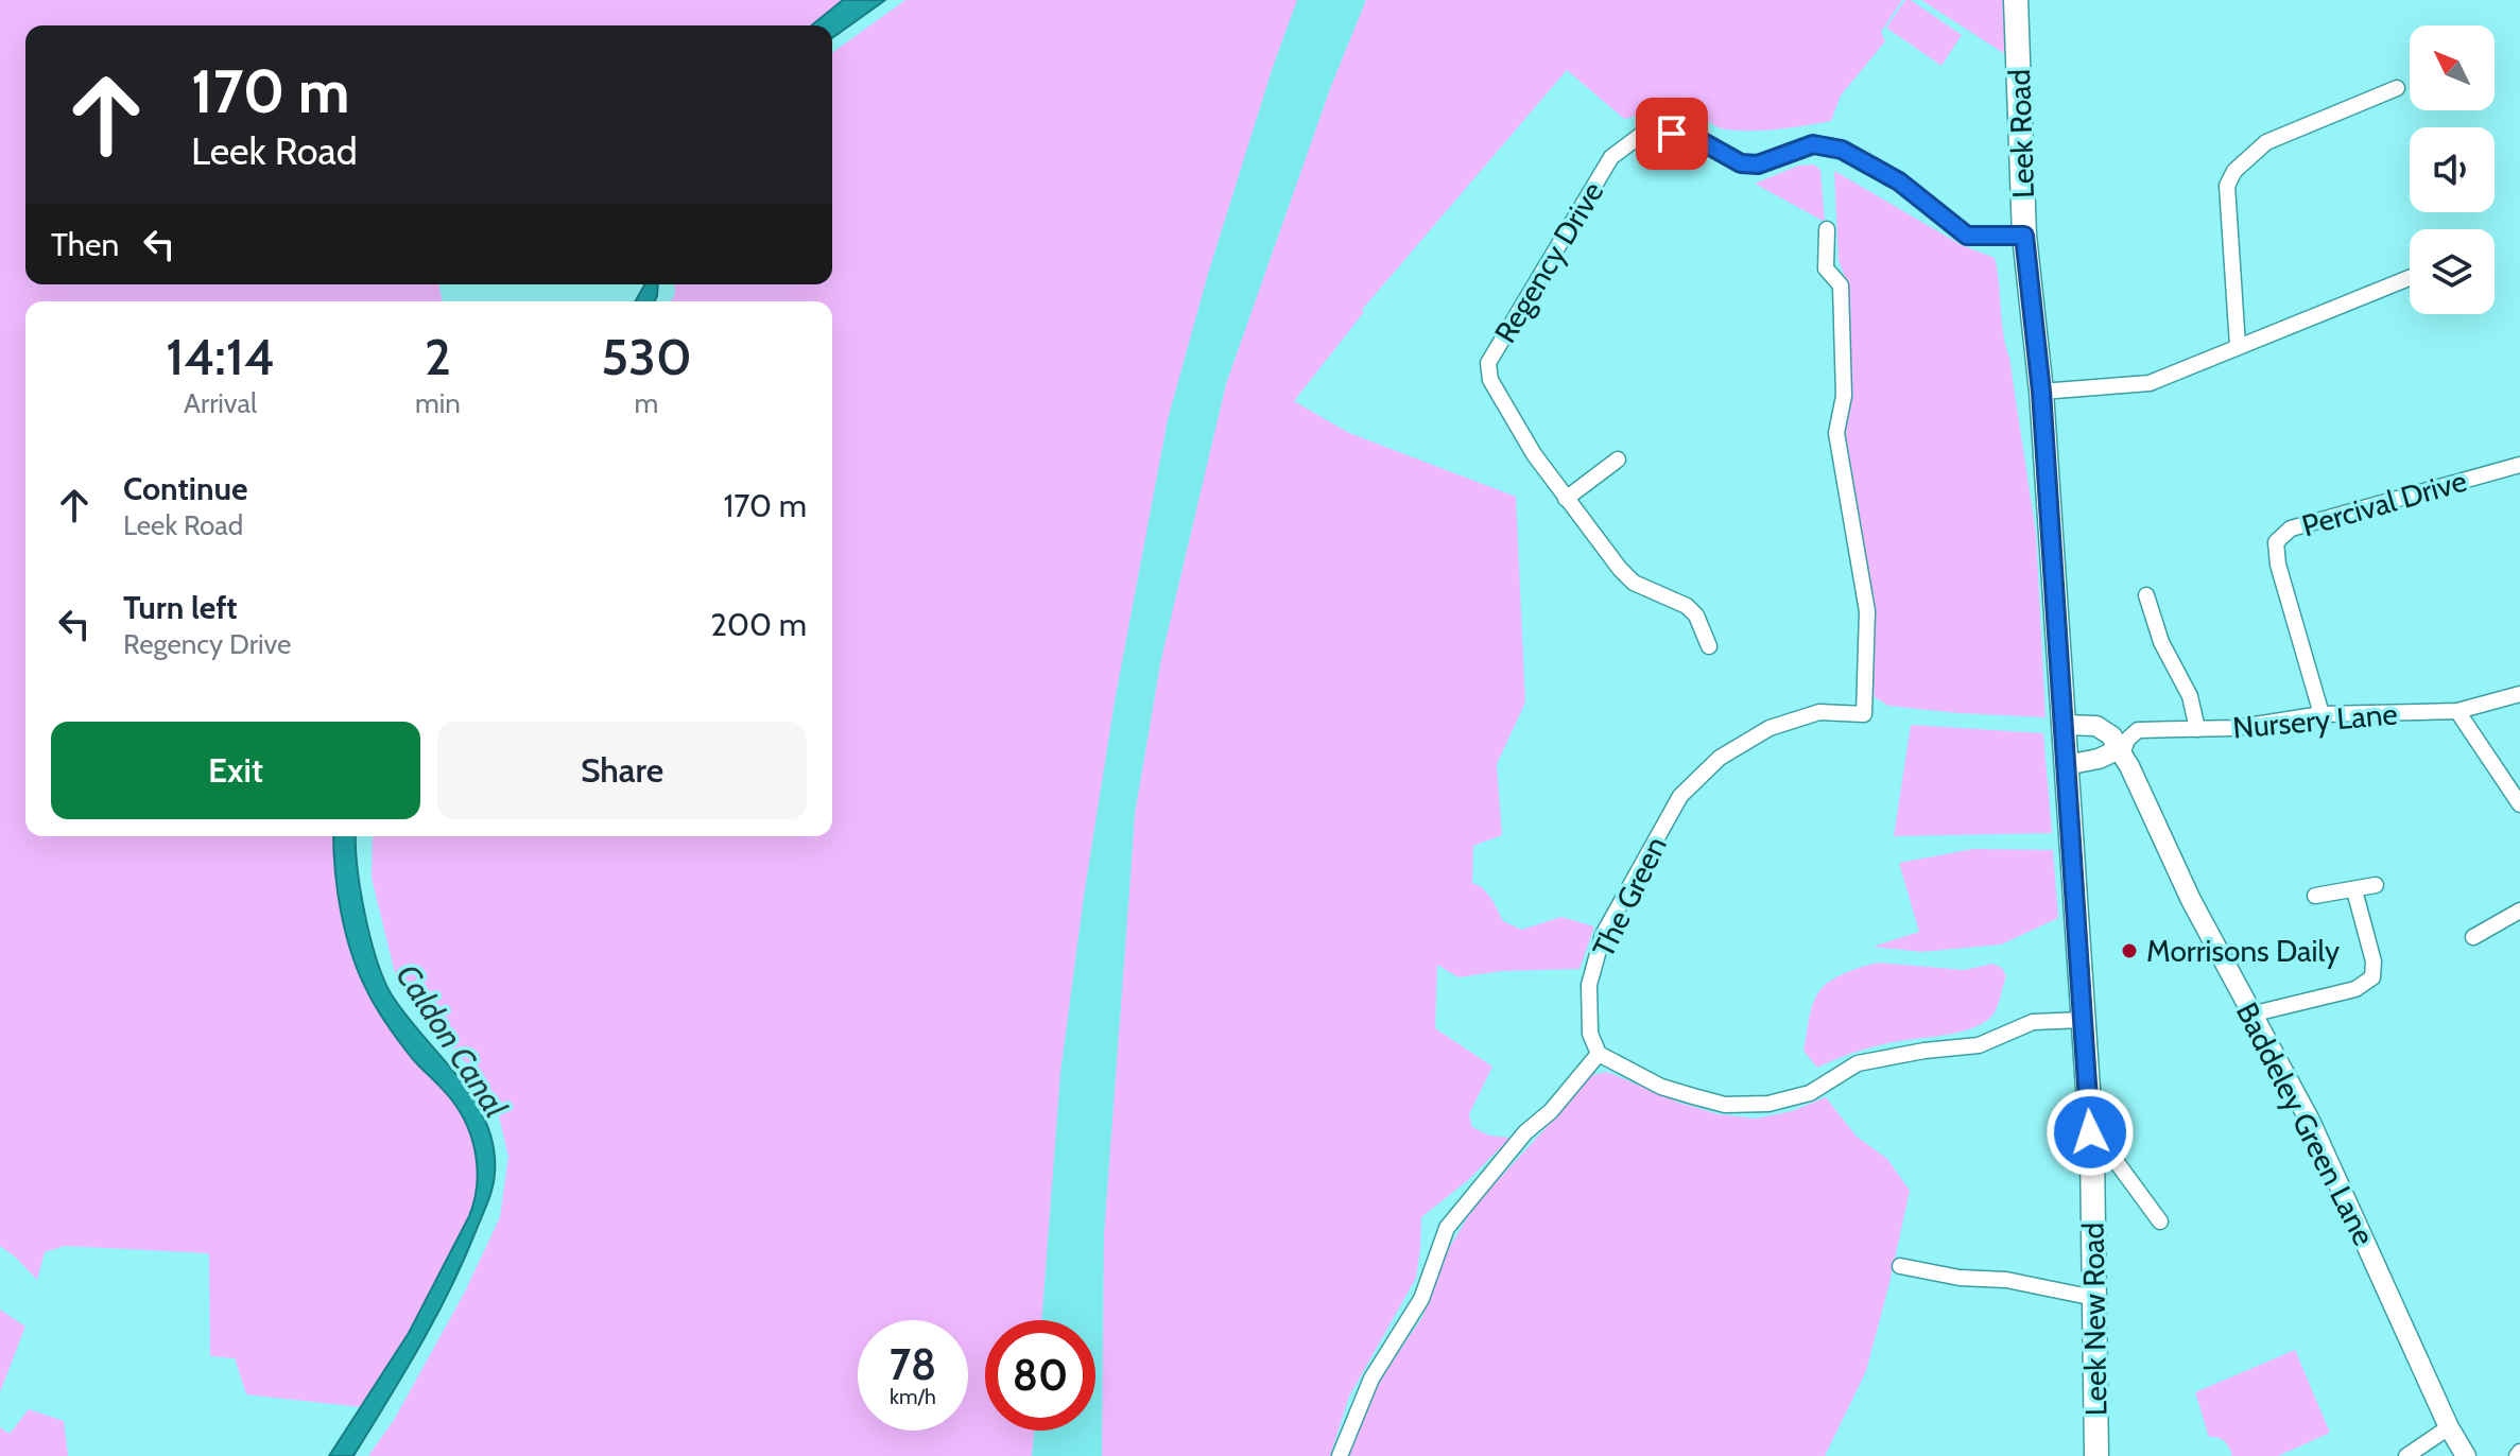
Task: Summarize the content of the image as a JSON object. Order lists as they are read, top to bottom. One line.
{"streets":{"highway":["Leek Road","Leek New Road"],"main road":["Baddeley Green Lane"],"street":["Regency Drive","Percival Drive","Nursery Lane","The Green"]},"crossings":[["Leek Road","Regency Drive"],["Leek Road","Baddeley Green Lane"],["Leek Road","Leek New Road"],["Percival Drive","Nursery Lane"],["Nursery Lane","Baddeley Green Lane"],["Baddeley Green Lane","Leek New Road"]],"water":["Caldon Canal"],"places":["Morrisons Daily"],"north":"top left","page":{"turn":["170 m","Leek Road"],"then":"Then","eta":["14:14","Arrival","2","min","530","m"],"list":[{"name":"Continue","note":"Leek Road","value":"170 m"},{"name":"Turn left","note":"Regency Drive","value":"200 m"}],"buttons":["Exit","Share"],"speed":"78 km/h","limit":"80"}}
